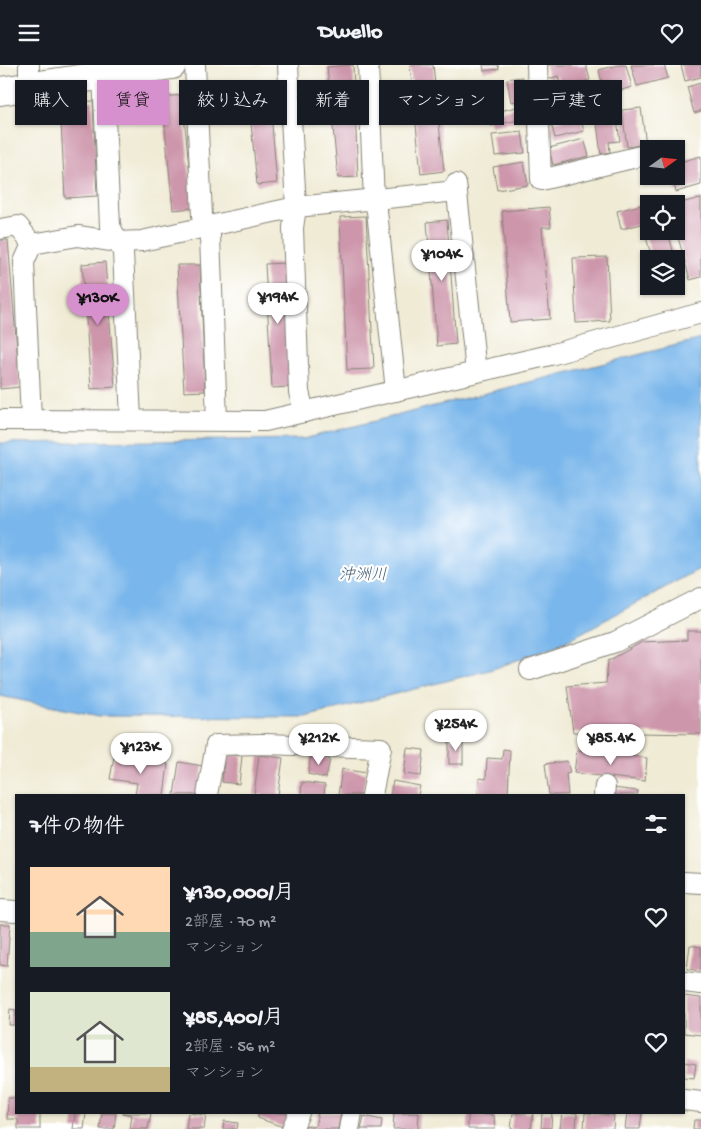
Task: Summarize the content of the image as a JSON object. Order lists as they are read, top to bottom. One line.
{"water":["沖洲川"],"north":"right","page":{"header":"Dwello","chip":["購入","賃貸","絞り込み","新着","マンション","一戸建て"],"price":["¥104K","¥194K","¥130K","¥254K","¥212K","¥85.4K","¥123K"],"heading":"7件の物件","list":[{"name":"¥130,000/月","note":"2部屋 · 70 m² · マンション"},{"name":"¥85,400/月","note":"2部屋 · 56 m² · マンション"}]}}
